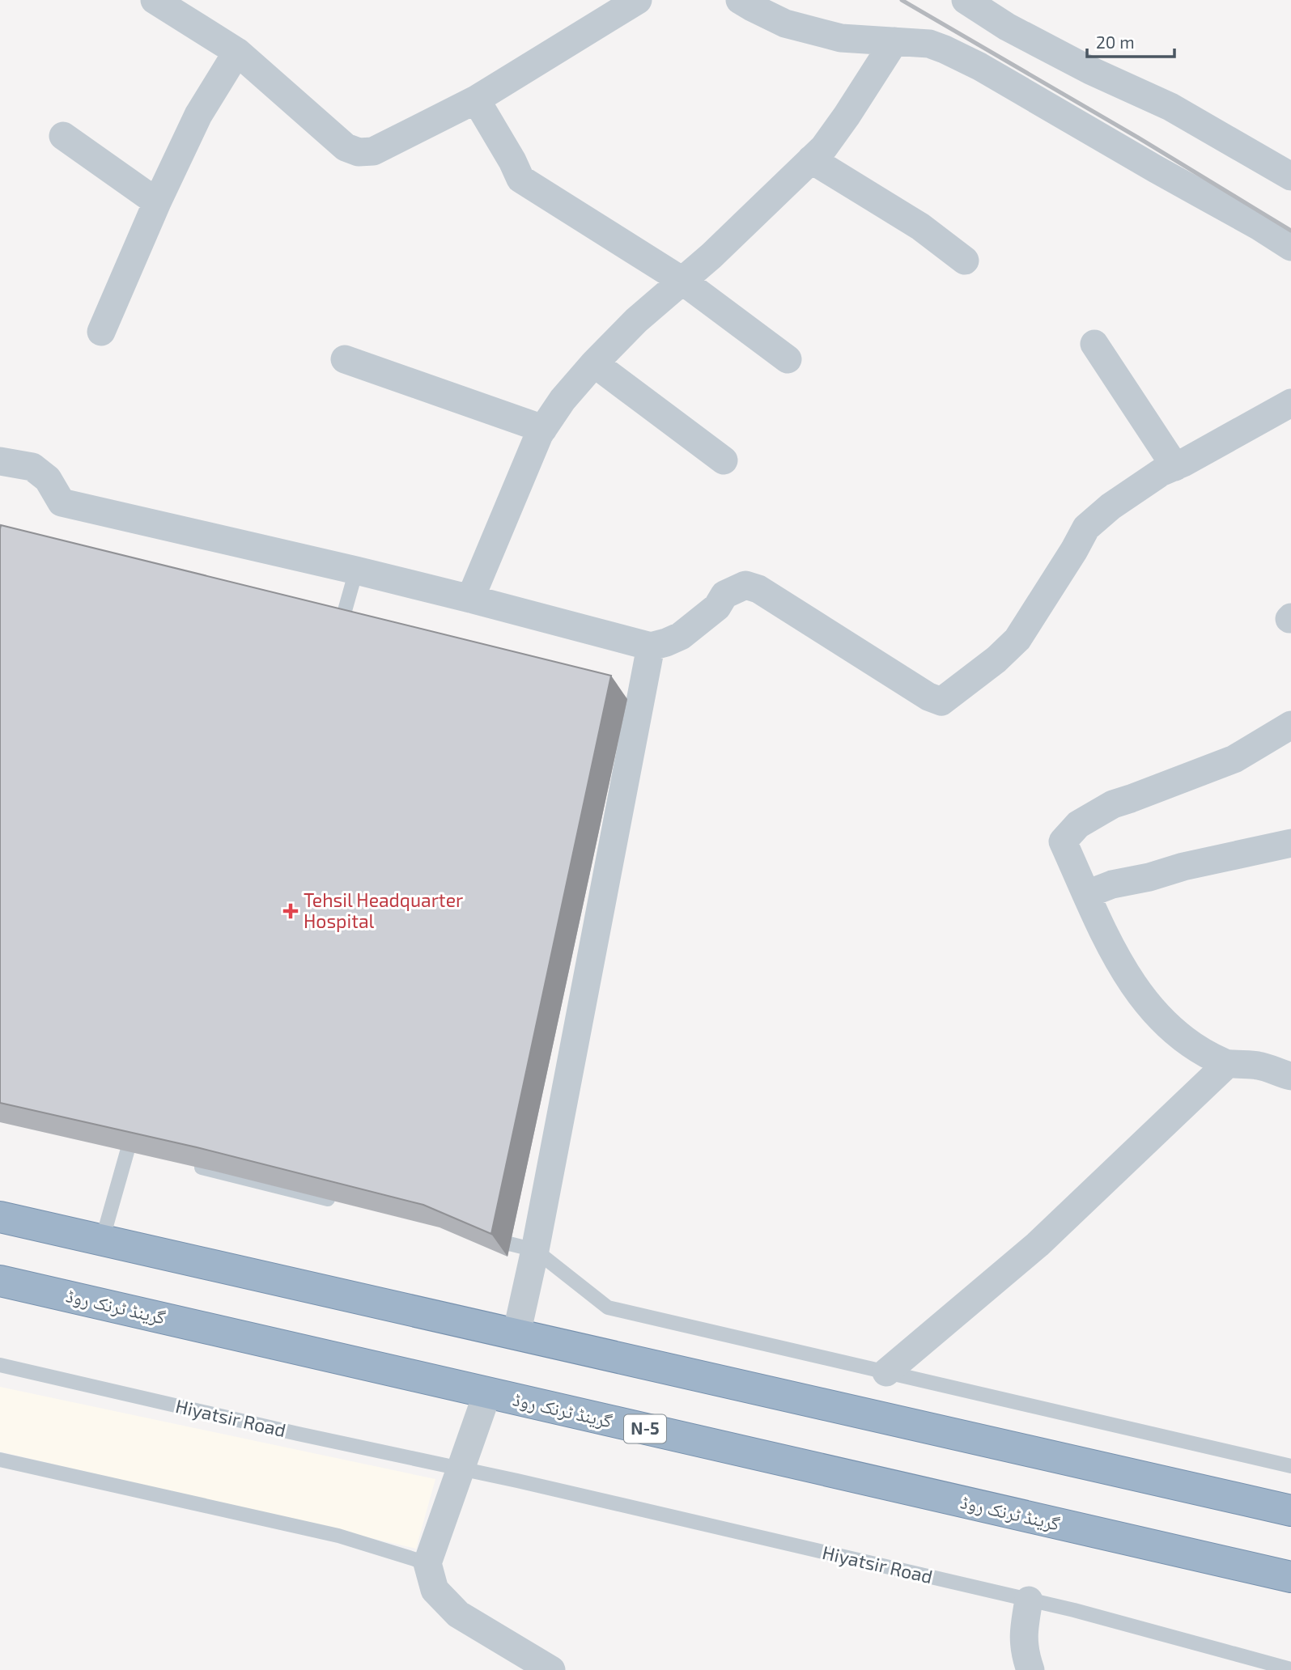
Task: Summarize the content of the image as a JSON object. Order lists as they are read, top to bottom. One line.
{"streets":{"highway":["گرینڈ ٹرنک روڈ","N-5"],"lane":["Hiyatsir Road"]},"places":{"health":["Tehsil Headquarter Hospital"]},"scale_bar":"20 m"}
